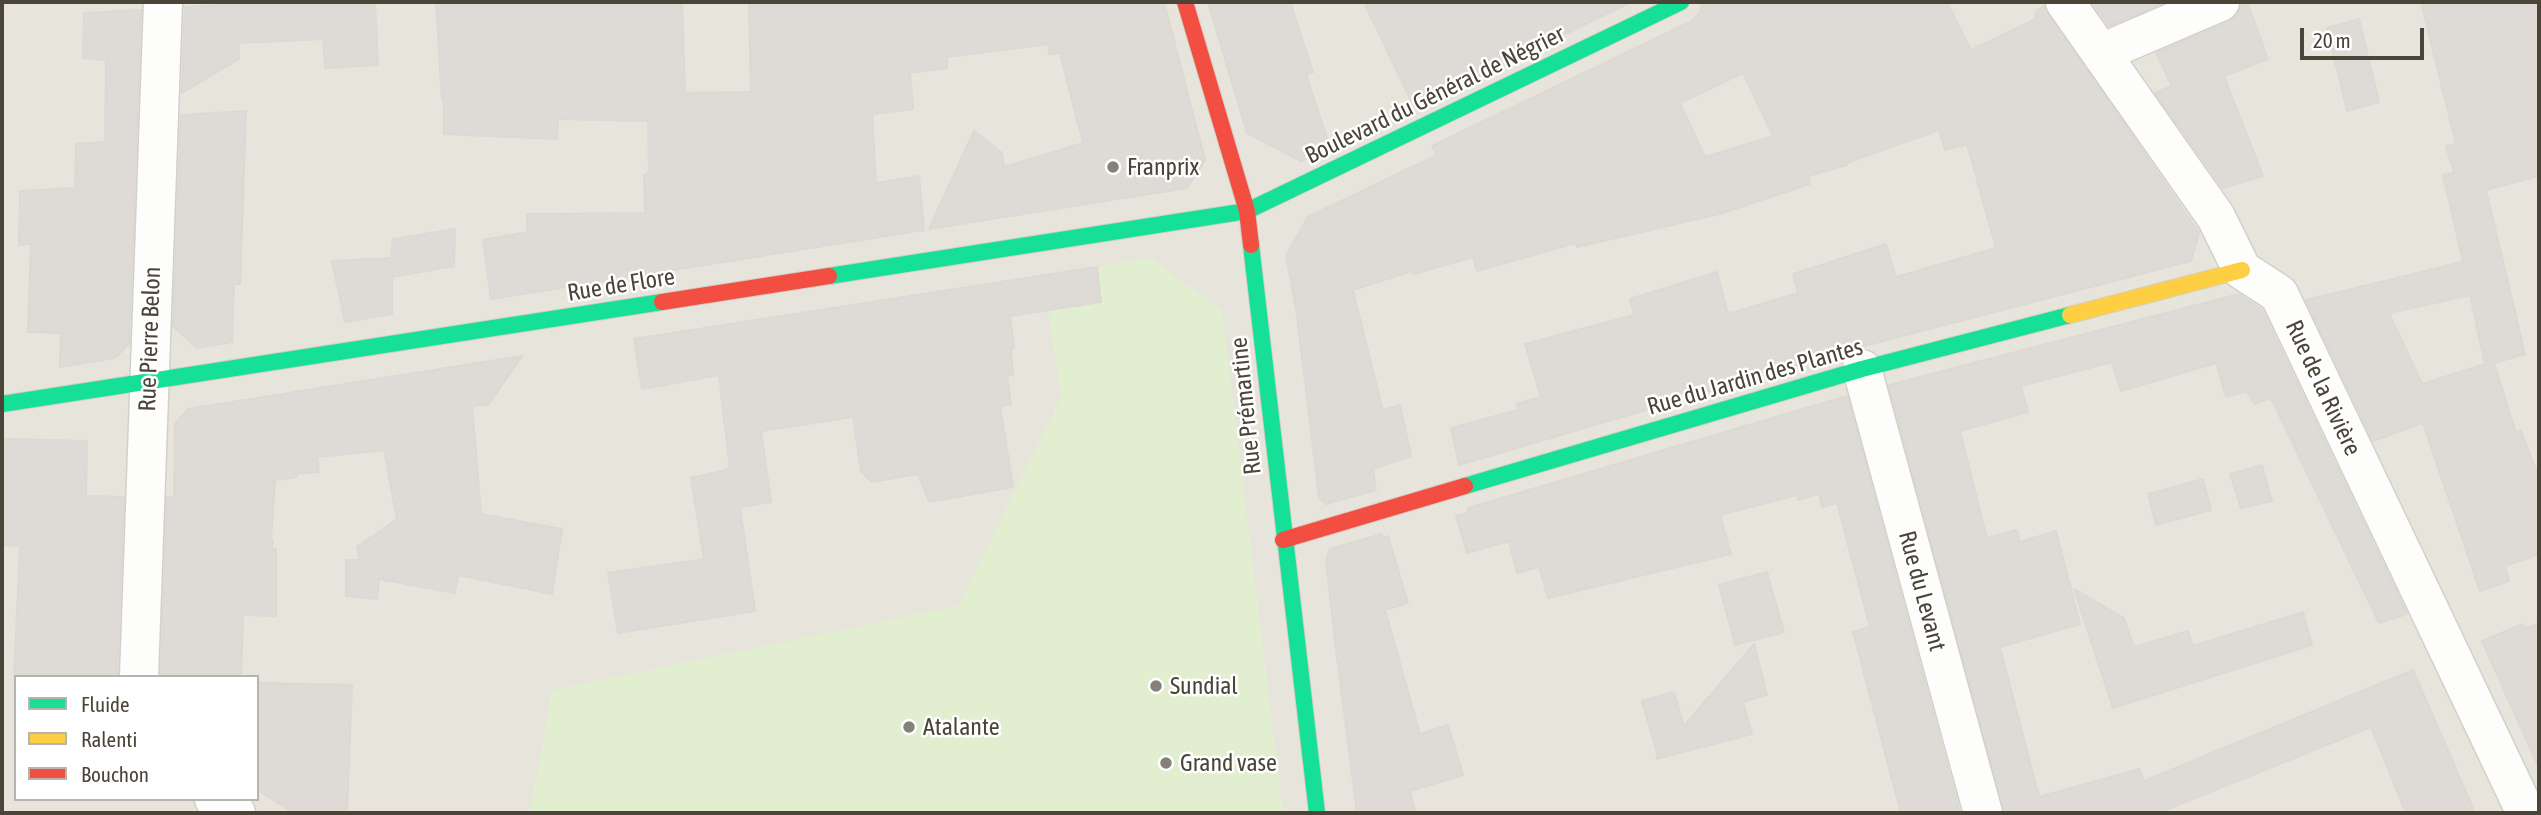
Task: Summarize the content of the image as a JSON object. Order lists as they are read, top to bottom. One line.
{"streets":{"street":["Boulevard du Général de Négrier","Rue de Flore","Rue Pierre Belon","Rue du Jardin des Plantes","Rue de la Rivière","Rue Prémartine","Rue du Levant"]},"crossings":[["Boulevard du Général de Négrier","Rue de Flore"],["Boulevard du Général de Négrier","Rue Prémartine"],["Rue de Flore","Rue Pierre Belon"],["Rue de Flore","Rue Prémartine"],["Rue du Jardin des Plantes","Rue de la Rivière"],["Rue du Jardin des Plantes","Rue Prémartine"],["Rue du Jardin des Plantes","Rue du Levant"]],"places":["Franprix","Sundial","Atalante","Grand vase"],"legend":["Fluide","Ralenti","Bouchon"],"scale_bar":"20 m"}
